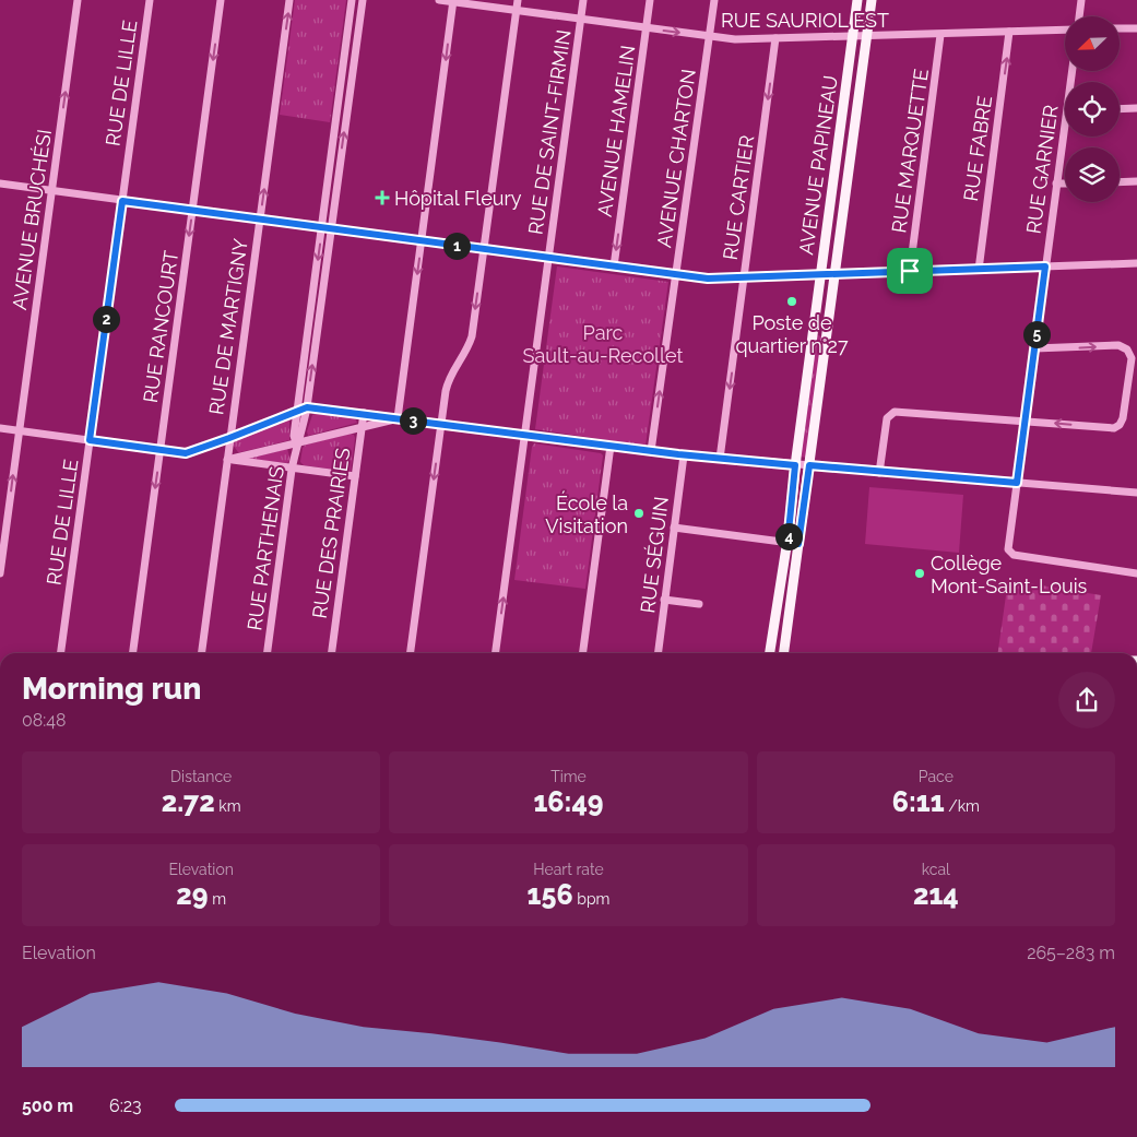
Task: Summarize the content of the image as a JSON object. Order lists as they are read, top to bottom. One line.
{"streets":{"main road":["AVENUE PAPINEAU"],"street":["RUE SAURIOL EST","RUE DE LILLE","AVENUE HAMELIN","RUE DE SAINT-FIRMIN","RUE FABRE","RUE MARQUETTE","AVENUE CHARTON","RUE GARNIER","RUE CARTIER","AVENUE BRUCHÉSI","RUE RANCOURT","RUE DE MARTIGNY","RUE DES PRAIRIES","RUE PARTHENAIS","RUE SÉGUIN"]},"crossings":[["RUE SAURIOL EST","AVENUE HAMELIN"],["RUE SAURIOL EST","RUE DE SAINT-FIRMIN"],["RUE SAURIOL EST","RUE FABRE"],["RUE SAURIOL EST","RUE MARQUETTE"],["RUE SAURIOL EST","AVENUE CHARTON"],["RUE SAURIOL EST","AVENUE PAPINEAU"],["RUE SAURIOL EST","RUE CARTIER"]],"one_way":["AVENUE HAMELIN","RUE FABRE","AVENUE CHARTON","RUE CARTIER","AVENUE BRUCHÉSI","RUE RANCOURT"],"parks":["Parc Sault-au-Recollet"],"places":{"health":["Hôpital Fleury"],"other":["Poste de quartier n°27","École la Visitation","Collège Mont-Saint-Louis"]},"north":"bottom left","page":{"pins":["1","2","5","3","4"],"heading":["Morning run","08:48"],"stats":[["Distance","2.72 km"],["Time","16:49"],["Pace","6:11 /km"],["Elevation","29 m"],["Heart rate","156 bpm"],["kcal","214"]],"chart":["Elevation","265–283 m"],"list":[{"name":"500 m","note":"6:23"}]}}
